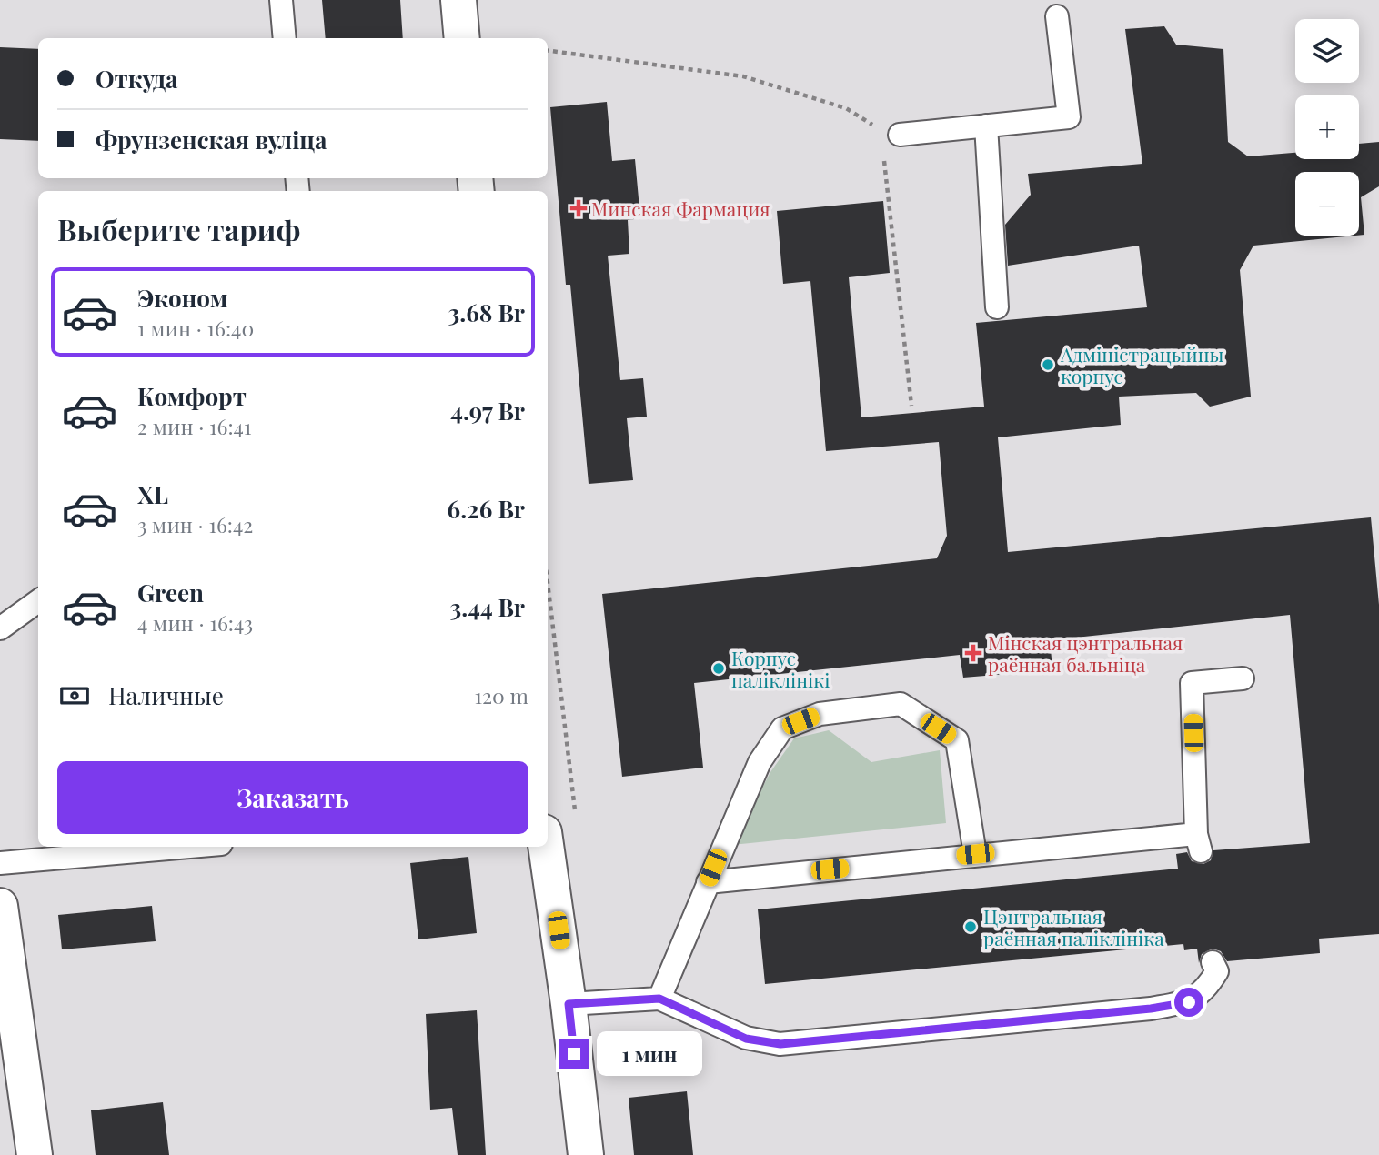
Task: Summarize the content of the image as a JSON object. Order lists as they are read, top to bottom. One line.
{"places":{"health":["Минская Фармация","Мінская цэнтральная раённая бальніца"],"other":["Адміністрацыйны корпус","Корпус паліклінікі","Цэнтральная раённая паліклініка"]},"page":{"map_buttons":["+","−"],"banner":["Откуда","Фрунзенская вуліца"],"heading":"Выберите тариф","list":[{"name":"Эконом","note":"1 мин · 16:40","value":"3.68 Br"},{"name":"Комфорт","note":"2 мин · 16:41","value":"4.97 Br"},{"name":"XL","note":"3 мин · 16:42","value":"6.26 Br"},{"name":"Green","note":"4 мин · 16:43","value":"3.44 Br"}],"pay":["Наличные","120 m"],"buttons":"Заказать","bubble":"1 мин"}}
